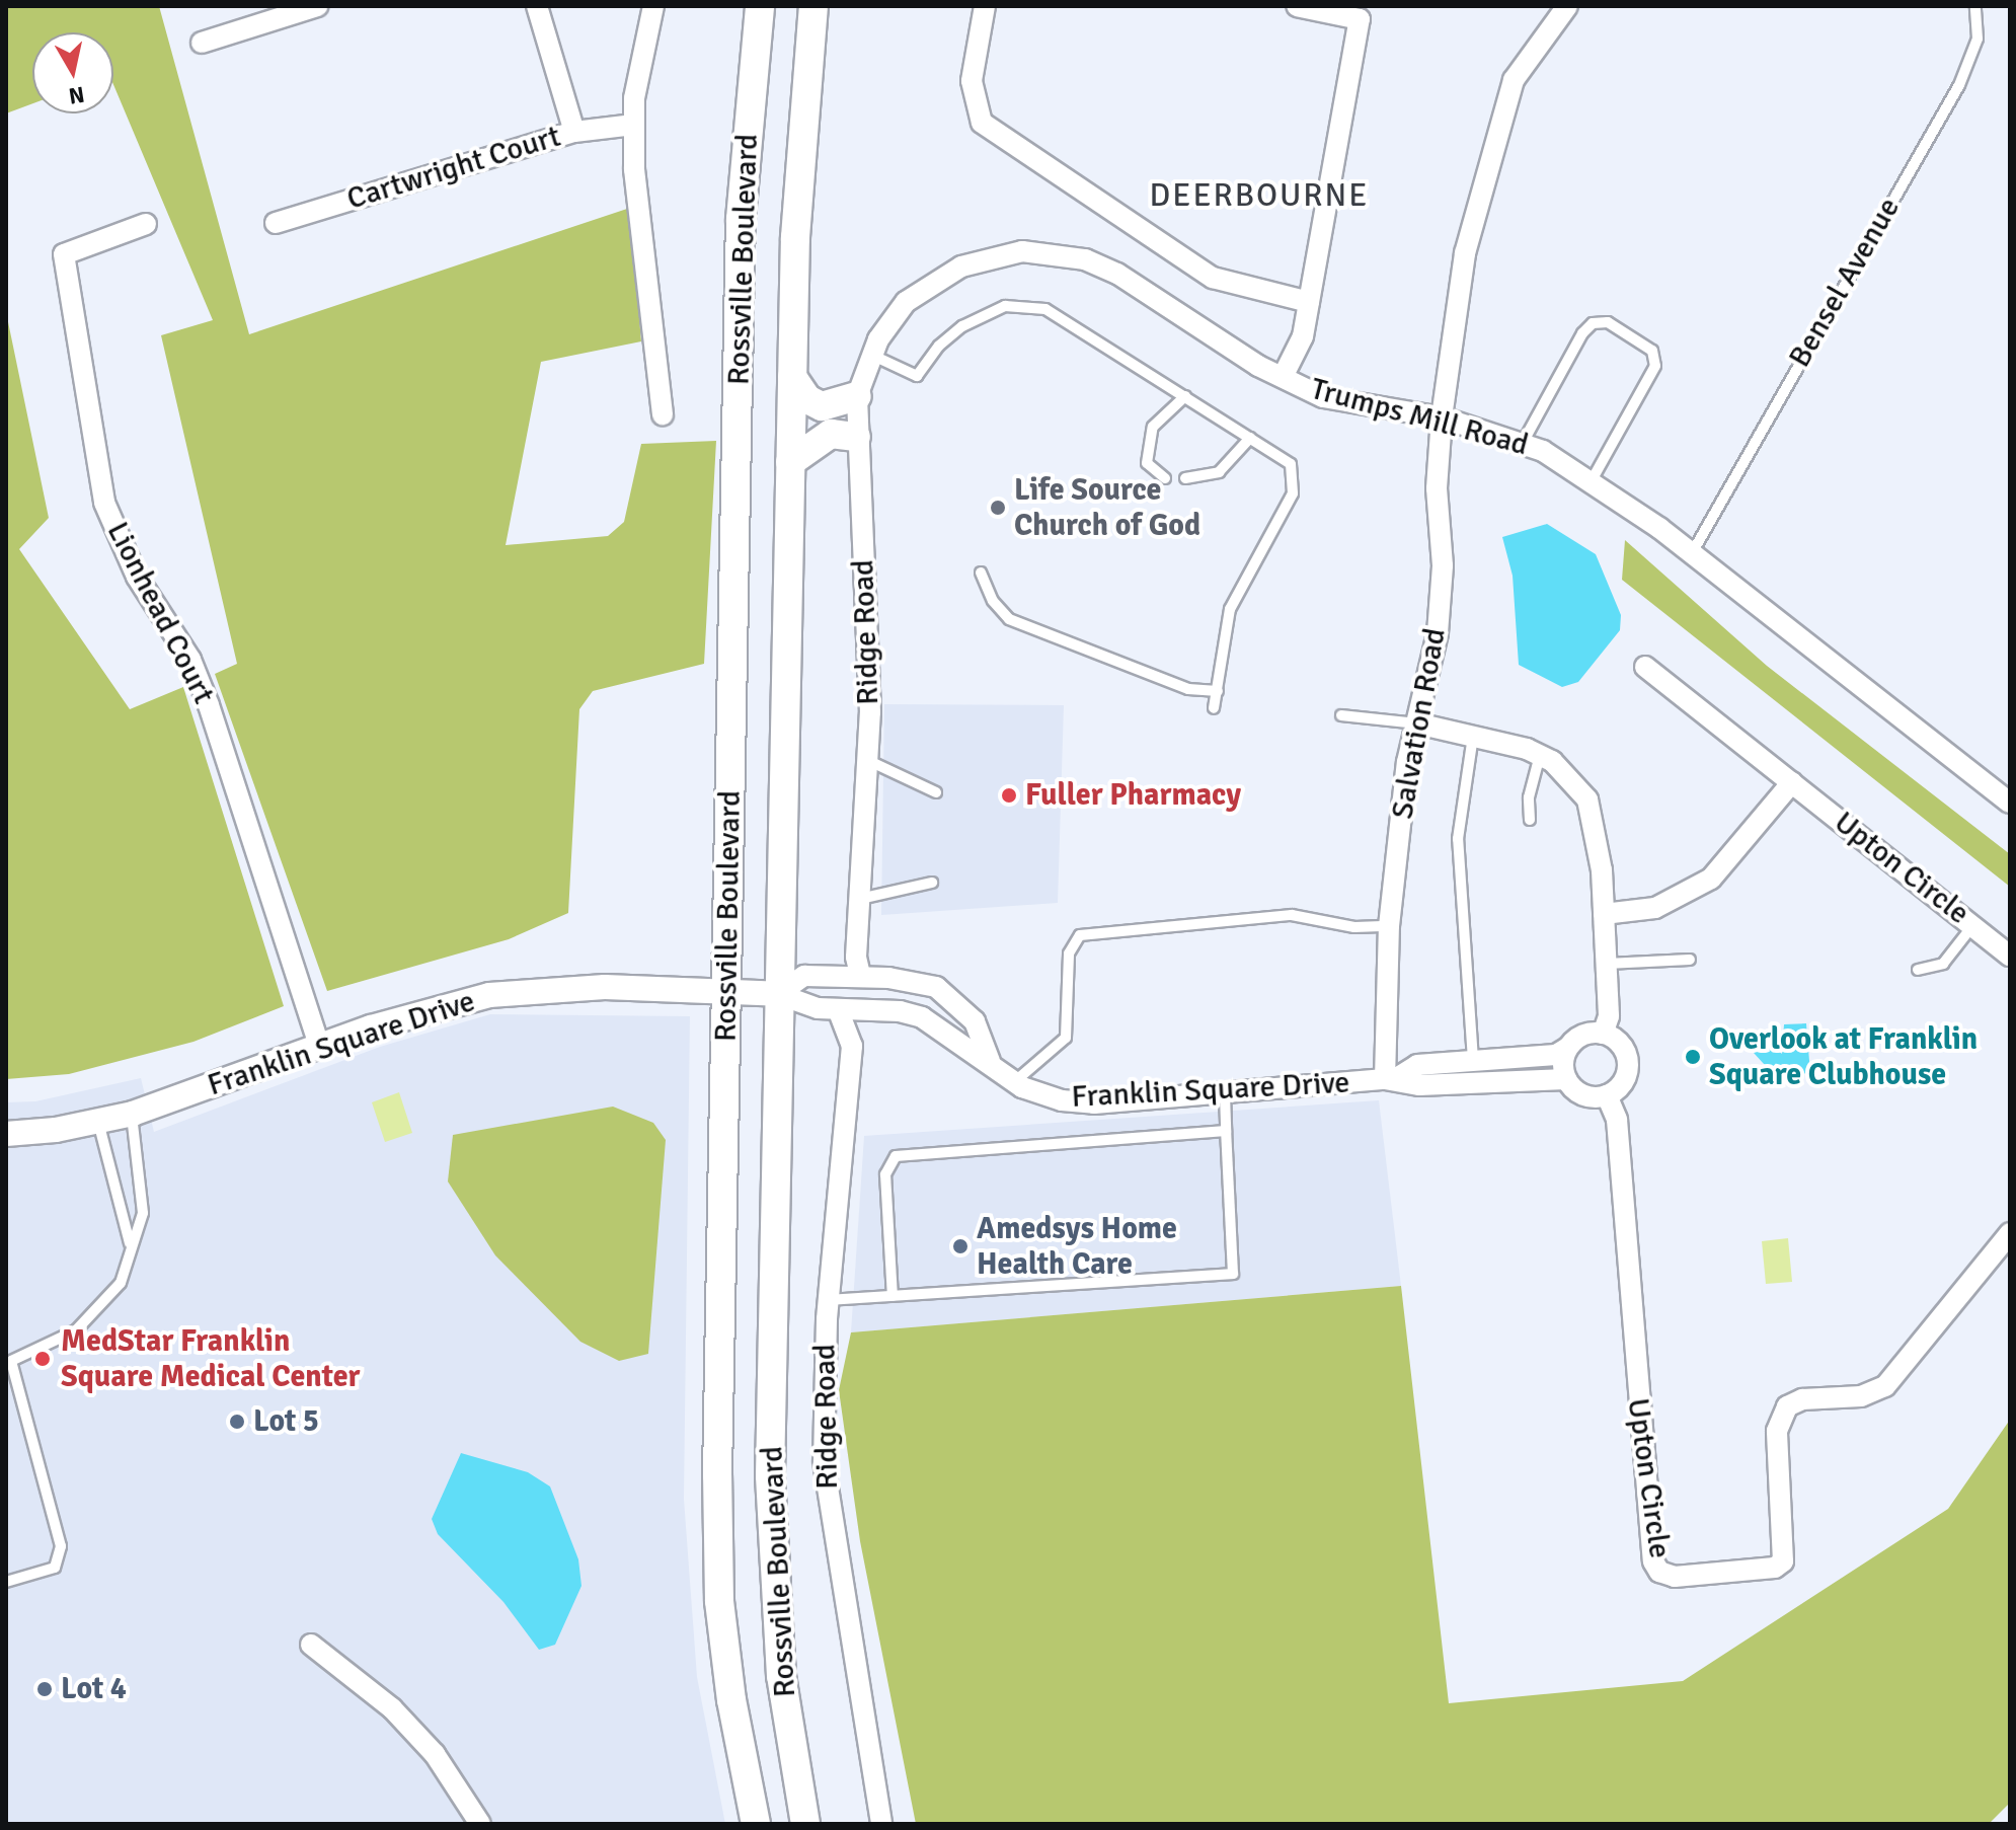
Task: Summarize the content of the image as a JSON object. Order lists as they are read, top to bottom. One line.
{"streets":{"main road":["Rossville Boulevard"],"street":["Cartwright Court","Trumps Mill Road","Lionhead Court","Ridge Road","Salvation Road","Upton Circle","Franklin Square Drive"],"lane":["Bensel Avenue"]},"crossings":[["Rossville Boulevard","Franklin Square Drive"],["Bensel Avenue","Trumps Mill Road"],["Trumps Mill Road","Ridge Road"],["Trumps Mill Road","Salvation Road"],["Lionhead Court","Franklin Square Drive"],["Ridge Road","Franklin Square Drive"],["Salvation Road","Franklin Square Drive"],["Upton Circle","Franklin Square Drive"]],"districts":["DEERBOURNE"],"places":["Life Source Church of God","Fuller Pharmacy","Overlook at Franklin Square Clubhouse","Amedsys Home Health Care","MedStar Franklin Square Medical Center","Lot 5","Lot 4"],"north":"bottom"}
